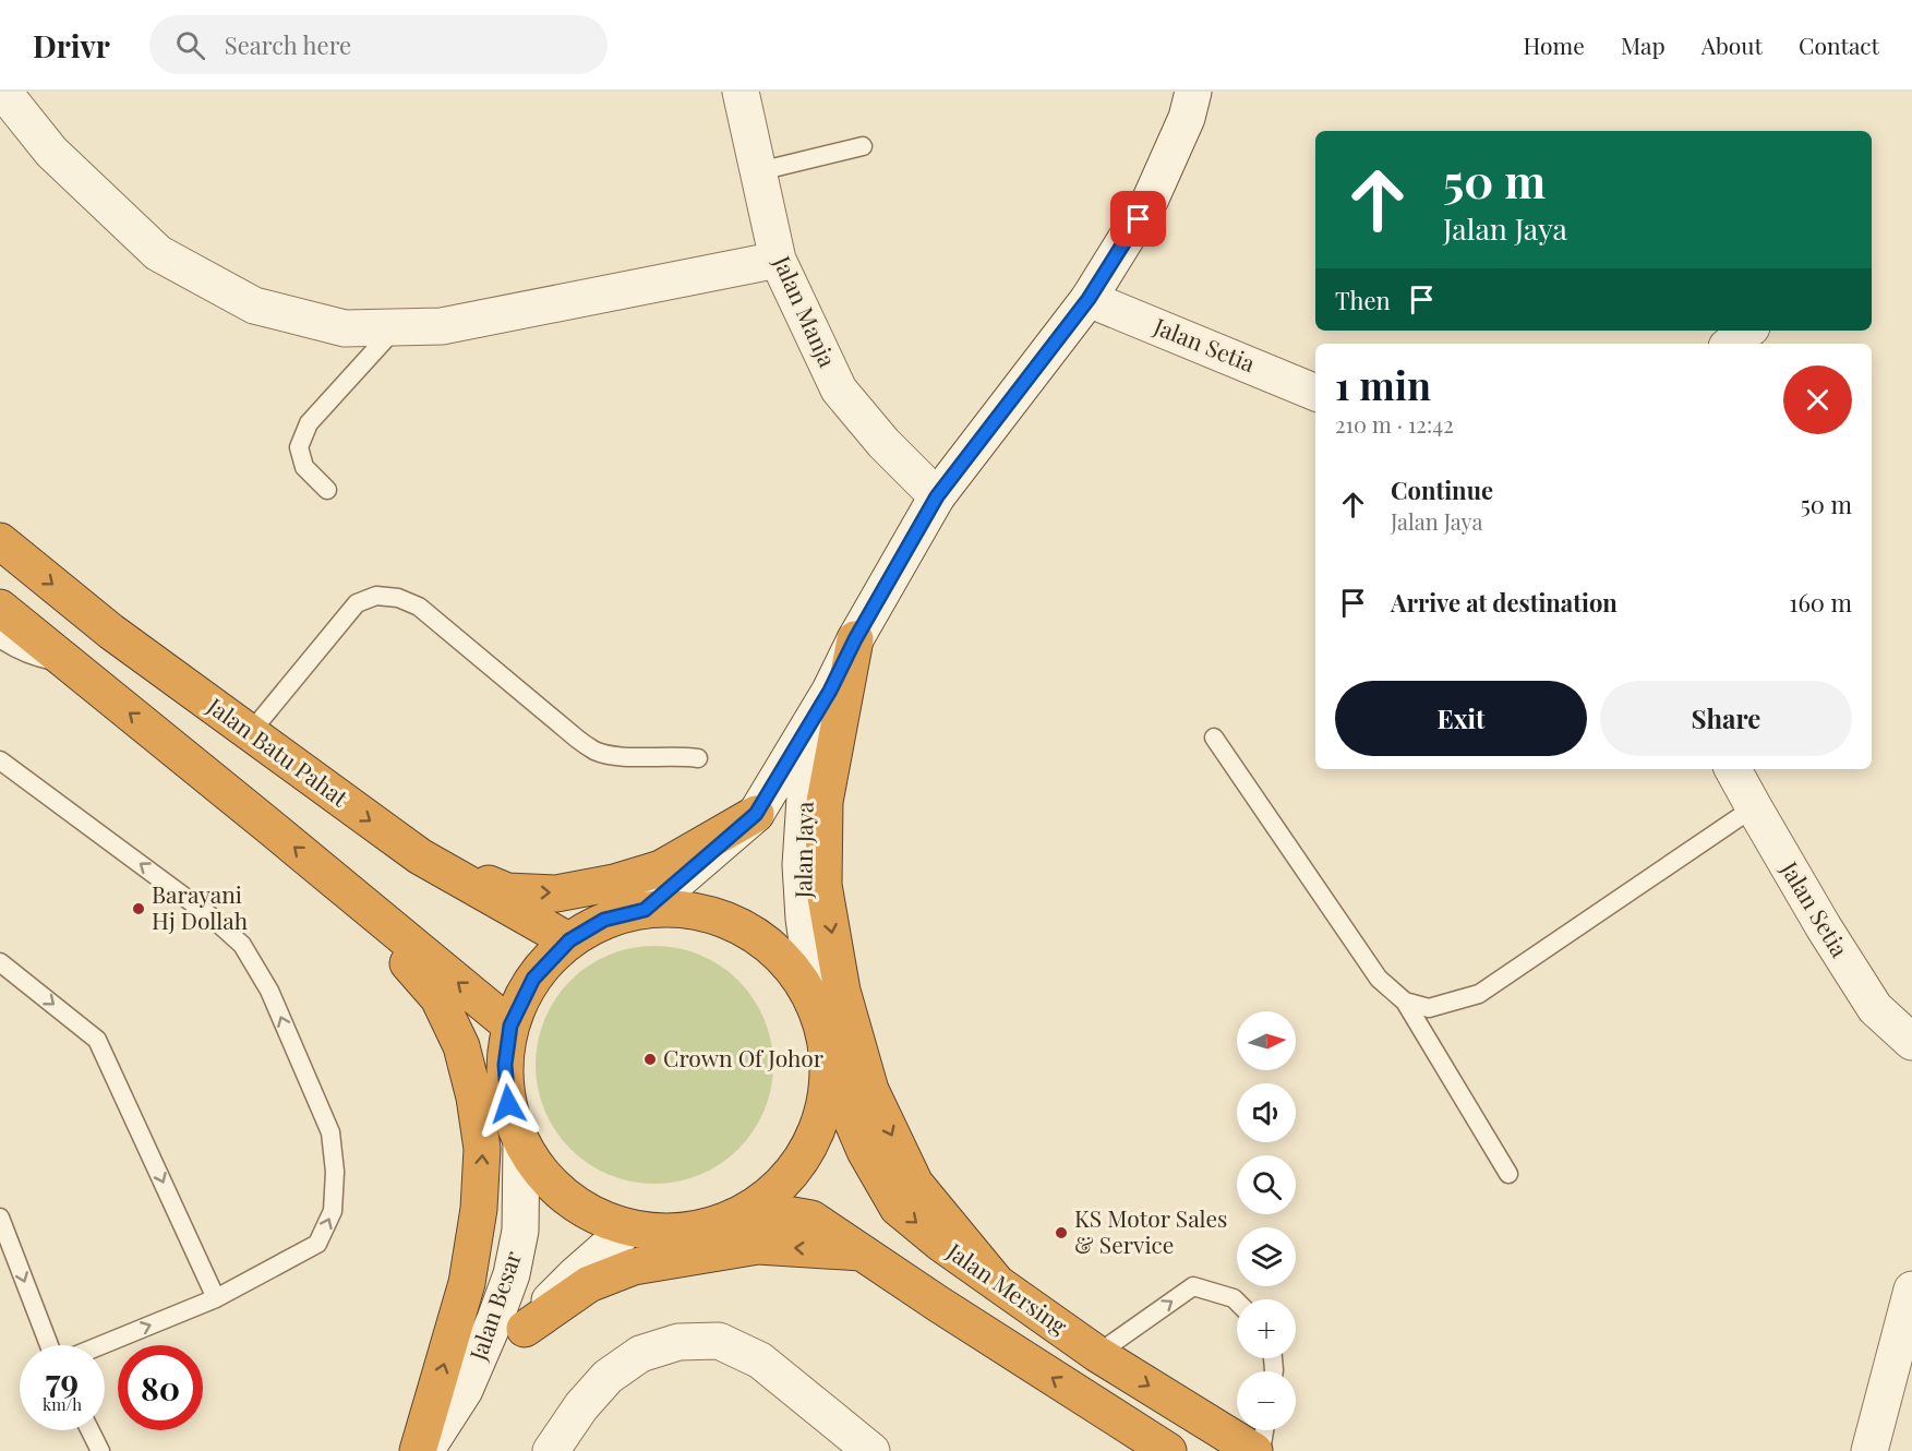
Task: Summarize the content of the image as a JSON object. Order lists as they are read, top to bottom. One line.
{"streets":{"highway":["Jalan Batu Pahat","Jalan Mersing"],"street":["Jalan Manja","Jalan Setia","Jalan Jaya","Jalan Besar"]},"crossings":[["Jalan Manja","Jalan Jaya"],["Jalan Setia","Jalan Jaya"]],"places":["Barayani Hj Dollah","Crown Of Johor","KS Motor Sales & Service"],"north":"right","page":{"header":"Drivr","search":"Search here","nav":["Home","Map","About","Contact"],"turn":["50 m","Jalan Jaya"],"then":"Then","heading":["1 min","210 m · 12:42"],"list":[{"name":"Continue","note":"Jalan Jaya","value":"50 m"},{"name":"Arrive at destination","value":"160 m"}],"buttons":["Exit","Share"],"map_buttons":["+","−"],"speed":"79 km/h","limit":"80"}}
